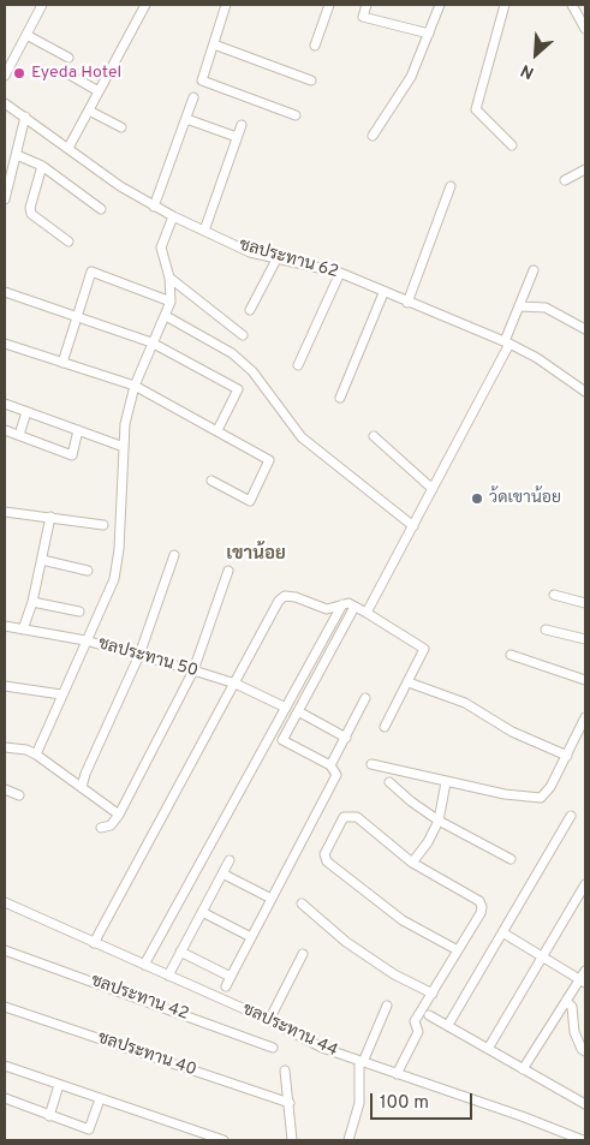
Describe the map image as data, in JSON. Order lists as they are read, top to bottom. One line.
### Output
{"streets":{"street":["ชลประทาน 62","ชลประทาน 50","ชลประทาน 42","ชลประทาน 44","ชลประทาน 40"]},"districts":["เขาน้อย"],"places":["Eyeda Hotel","ว้ดเขาน้อย"],"scale_bar":"100 m","north":"bottom left"}
